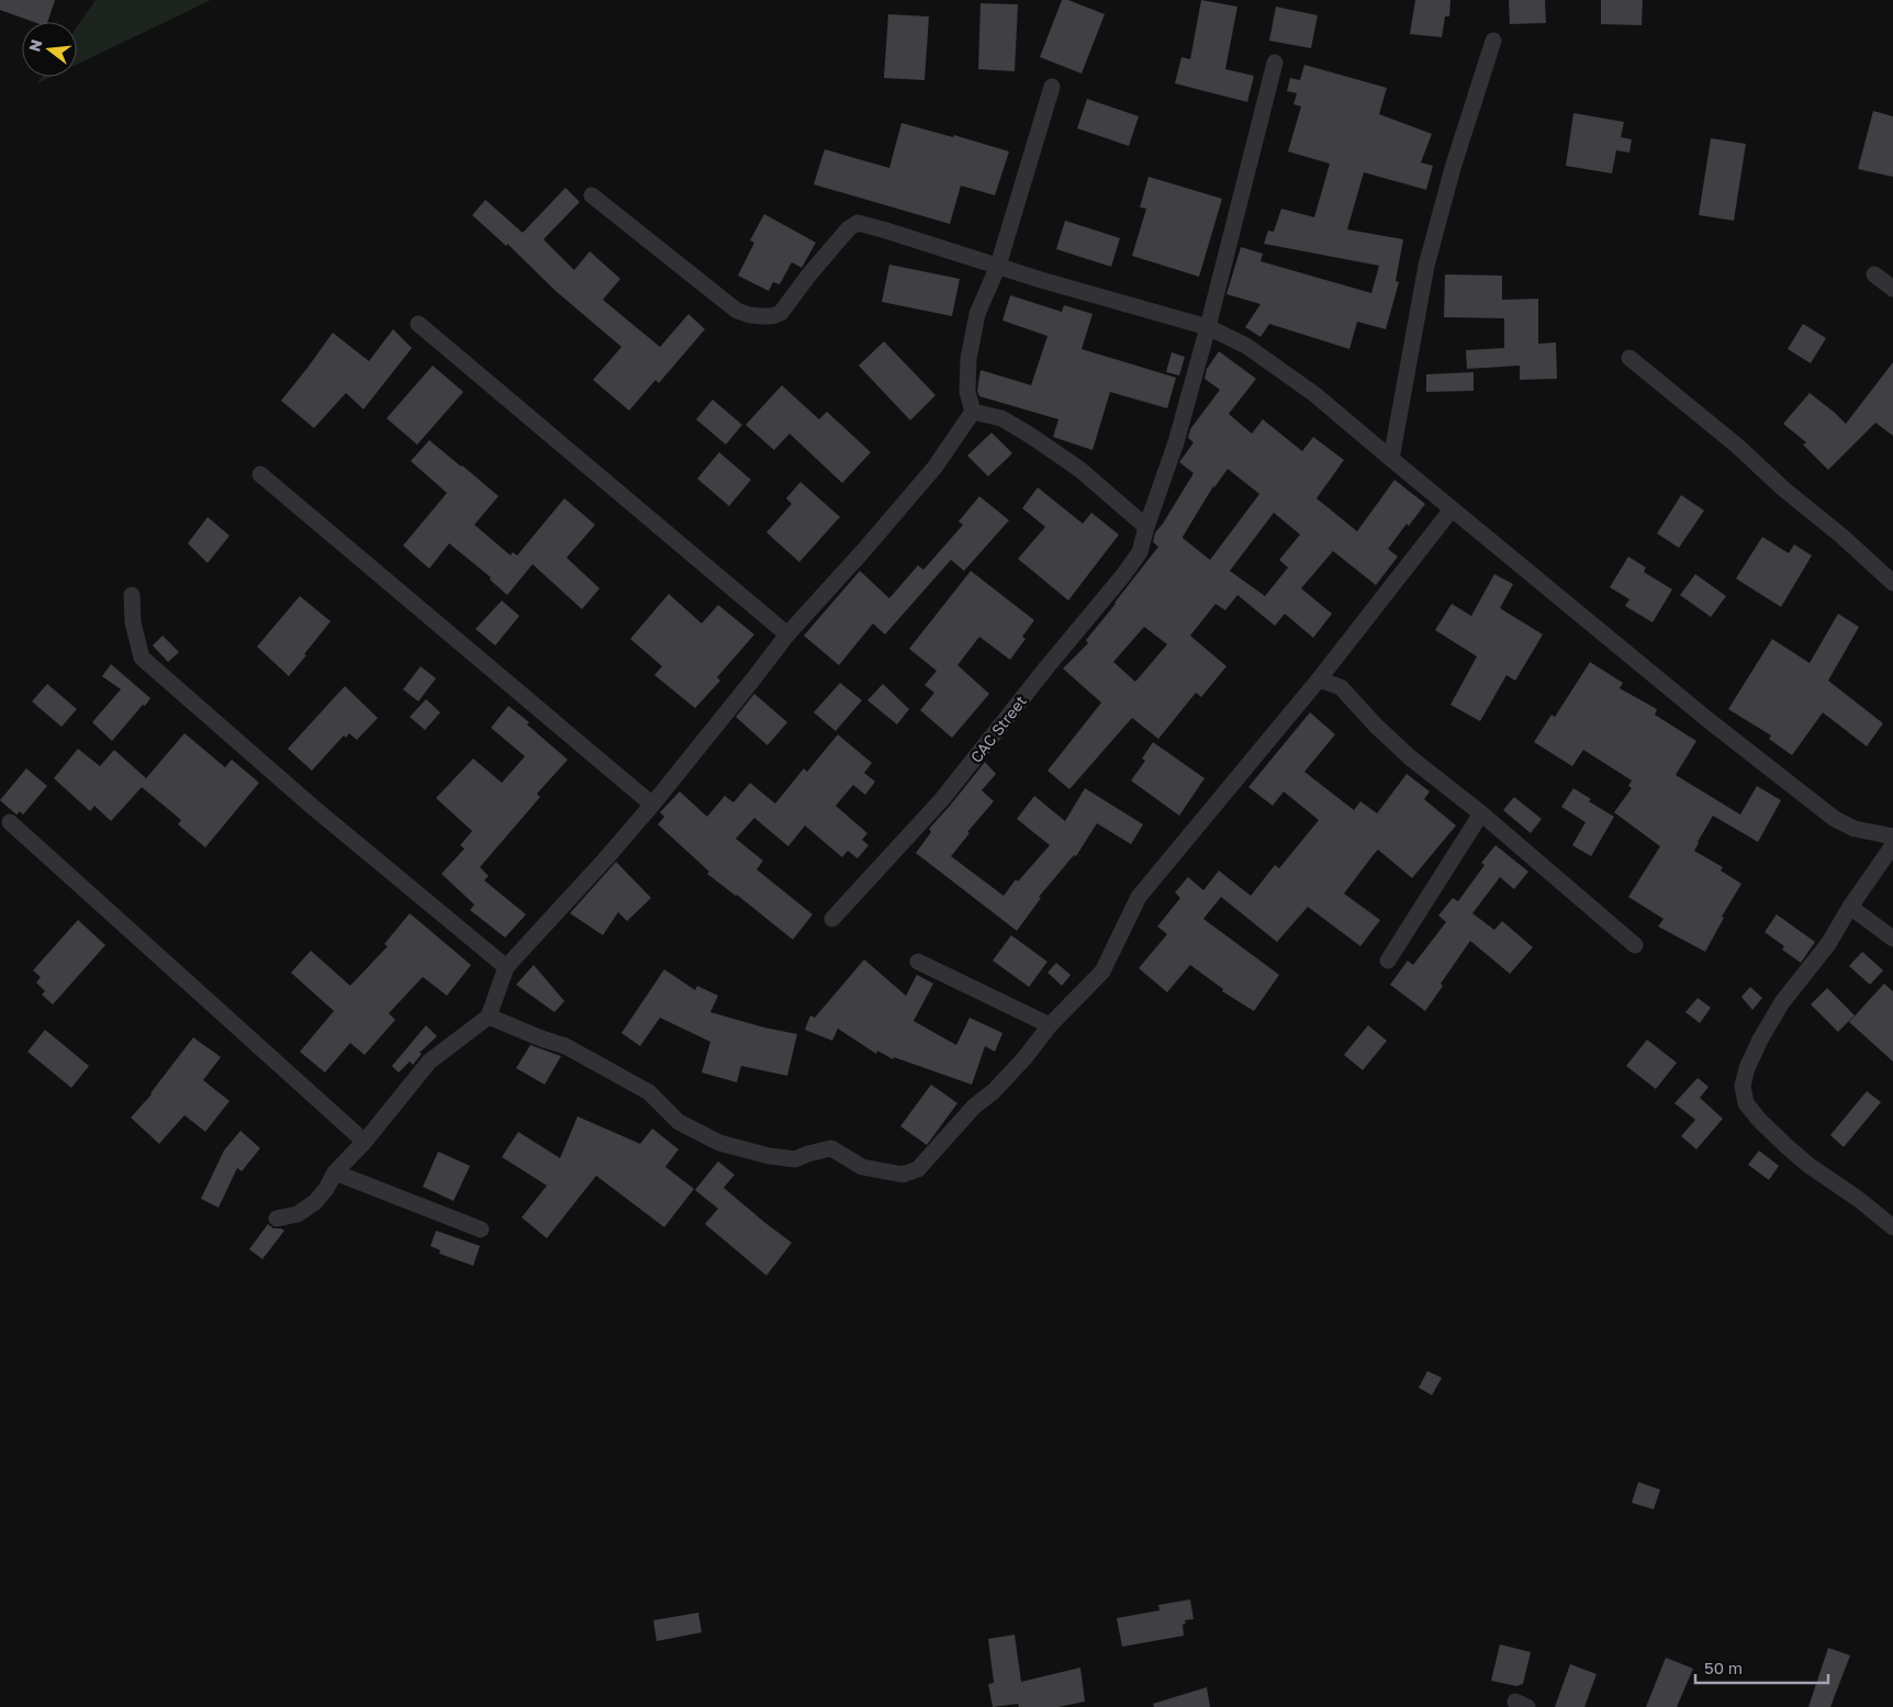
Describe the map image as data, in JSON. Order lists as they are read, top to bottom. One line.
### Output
{"streets":{"street":["CAC Street"]},"scale_bar":"50 m","north":"left"}
